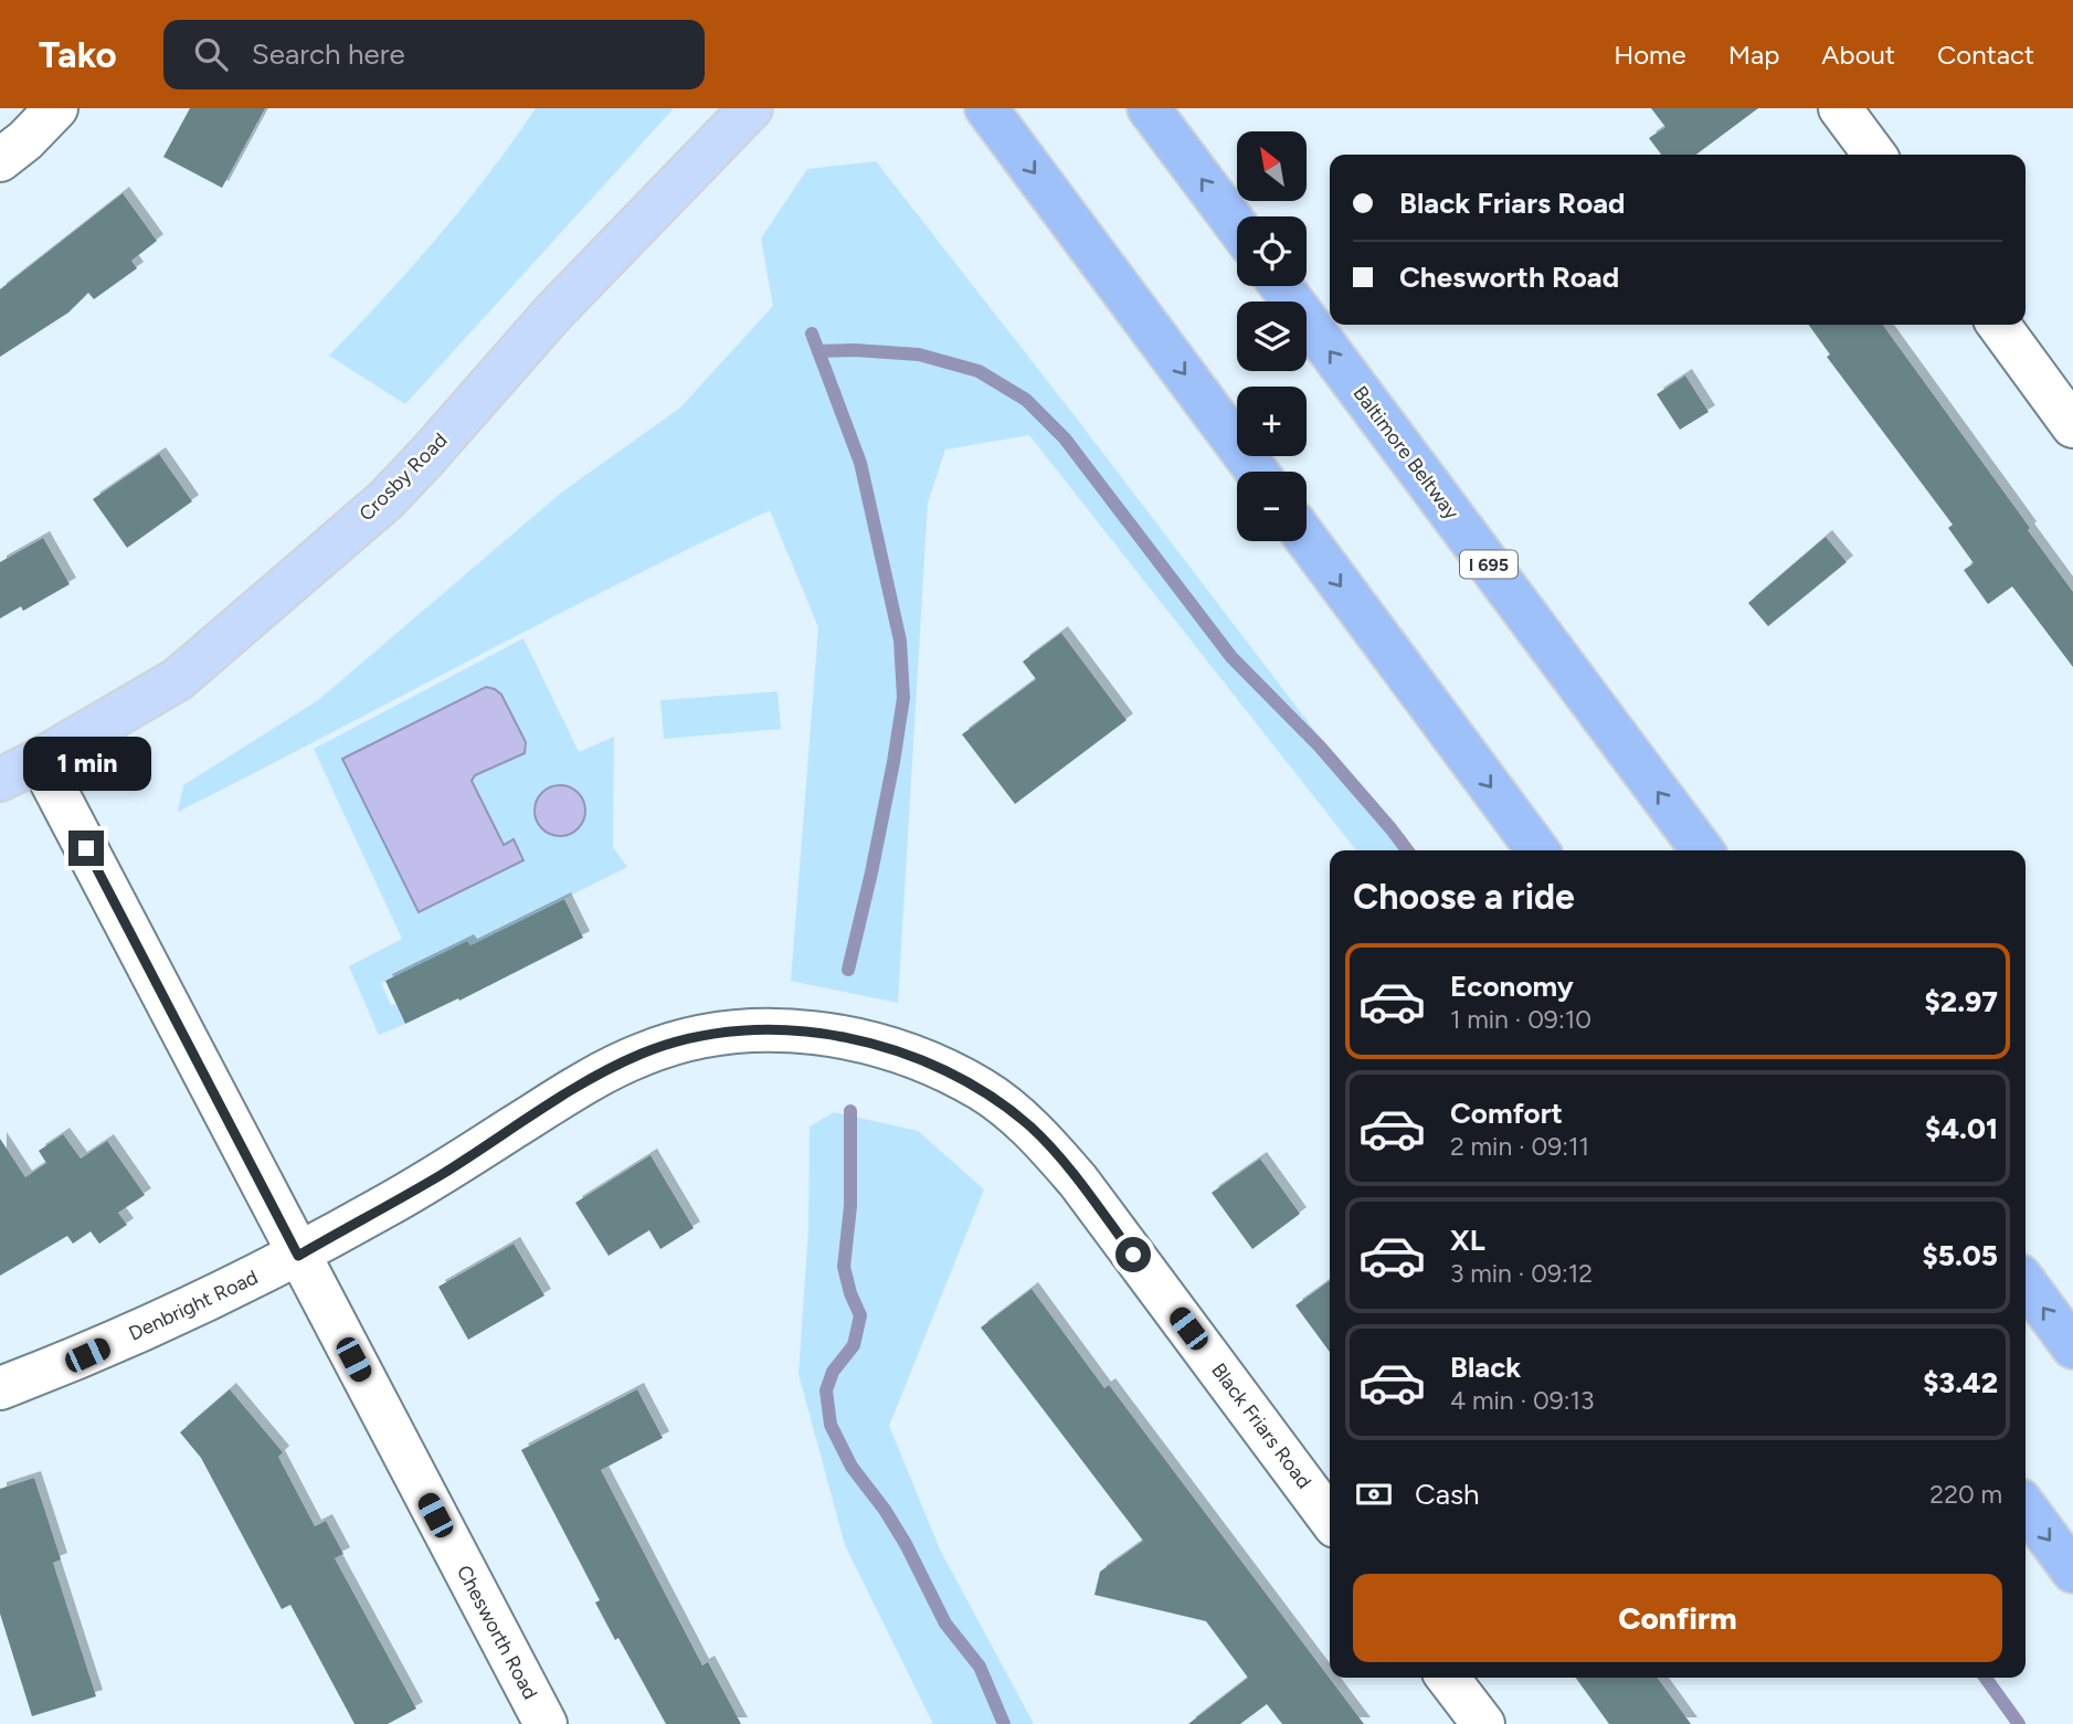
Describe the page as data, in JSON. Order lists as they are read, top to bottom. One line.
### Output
{"streets":{"highway":["Baltimore Beltway","I 695"],"main road":["Crosby Road"],"street":["Denbright Road","Black Friars Road","Chesworth Road"]},"crossings":[["Crosby Road","Chesworth Road"],["Denbright Road","Black Friars Road"],["Denbright Road","Chesworth Road"],["Black Friars Road","Chesworth Road"]],"north":"top left","page":{"header":"Tako","search":"Search here","nav":["Home","Map","About","Contact"],"map_buttons":["+","−"],"banner":["Black Friars Road","Chesworth Road"],"bubble":"1 min","heading":"Choose a ride","list":[{"name":"Economy","note":"1 min · 09:10","value":"$2.97"},{"name":"Comfort","note":"2 min · 09:11","value":"$4.01"},{"name":"XL","note":"3 min · 09:12","value":"$5.05"},{"name":"Black","note":"4 min · 09:13","value":"$3.42"}],"pay":["Cash","220 m"],"buttons":"Confirm"}}
